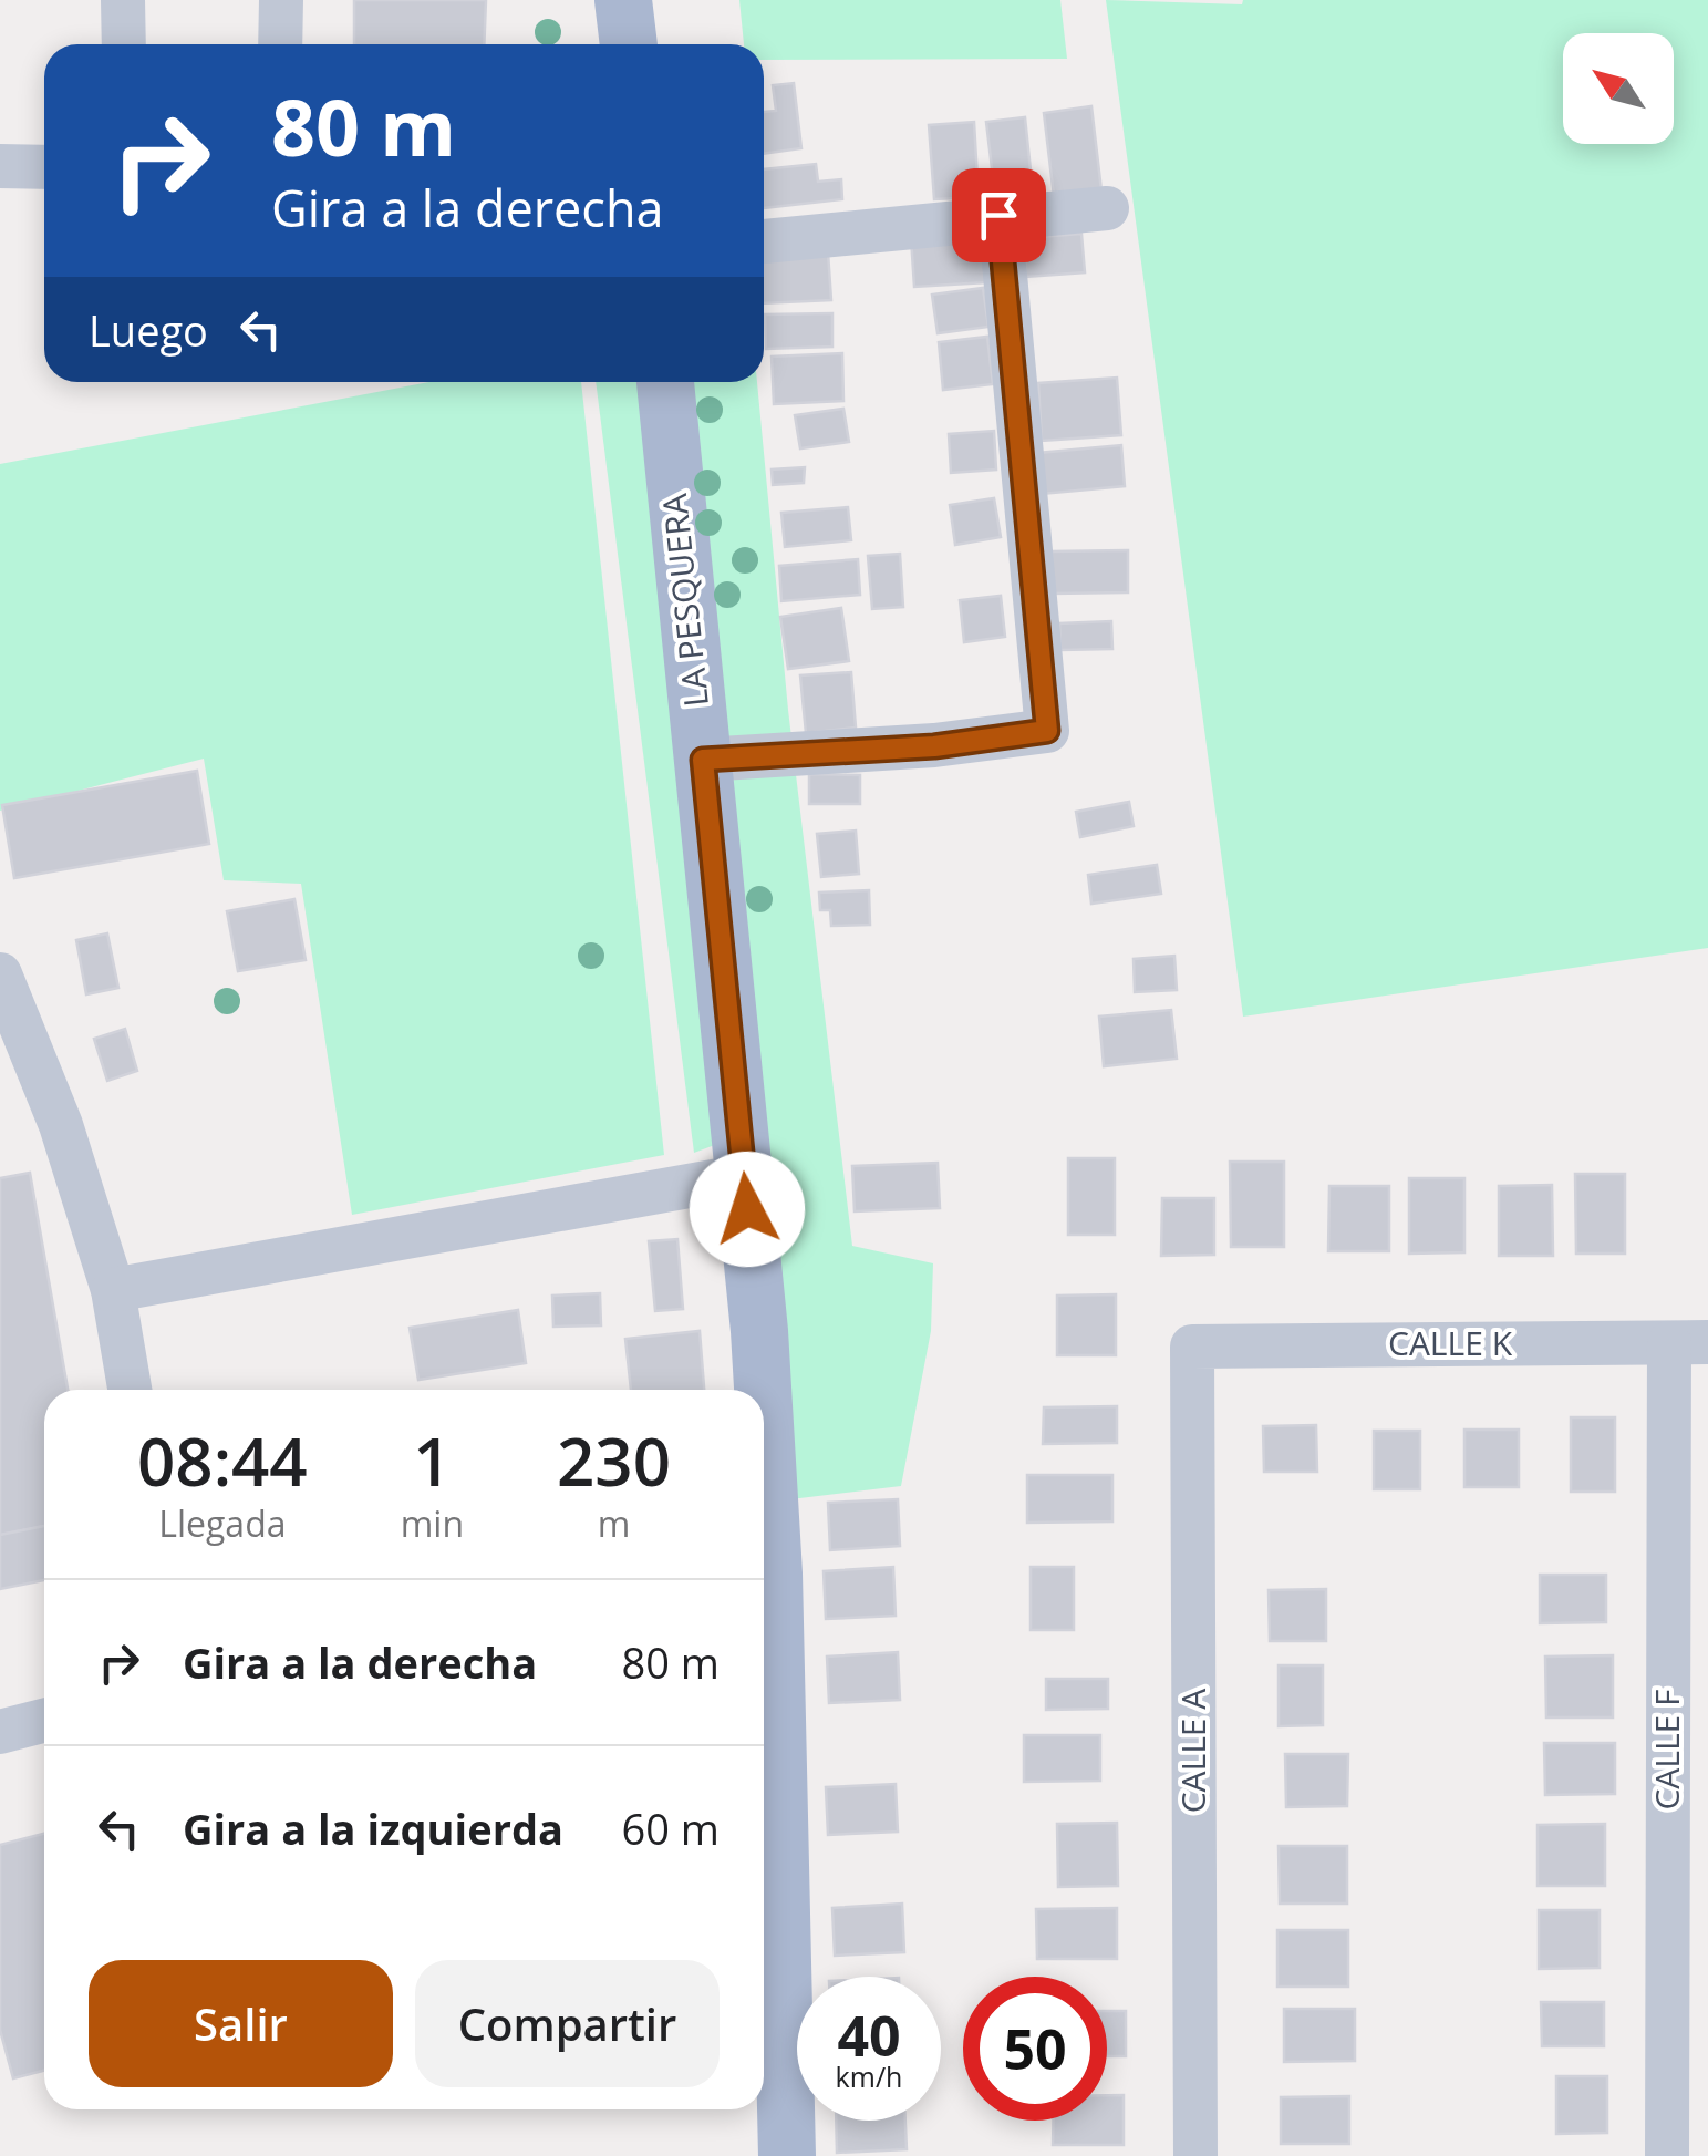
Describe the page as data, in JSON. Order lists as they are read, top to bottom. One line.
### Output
{"streets":{"main road":["LA PESQUERA"],"street":["CALLE K","CALLE F","CALLE A"]},"crossings":[["CALLE K","CALLE F"],["CALLE K","CALLE A"]],"north":"top left","page":{"turn":["80 m","Gira a la derecha"],"then":"Luego","eta":["08:44","Llegada","1","min","230","m"],"list":[{"name":"Gira a la derecha","value":"80 m"},{"name":"Gira a la izquierda","value":"60 m"}],"buttons":["Salir","Compartir"],"speed":"40 km/h","limit":"50"}}
